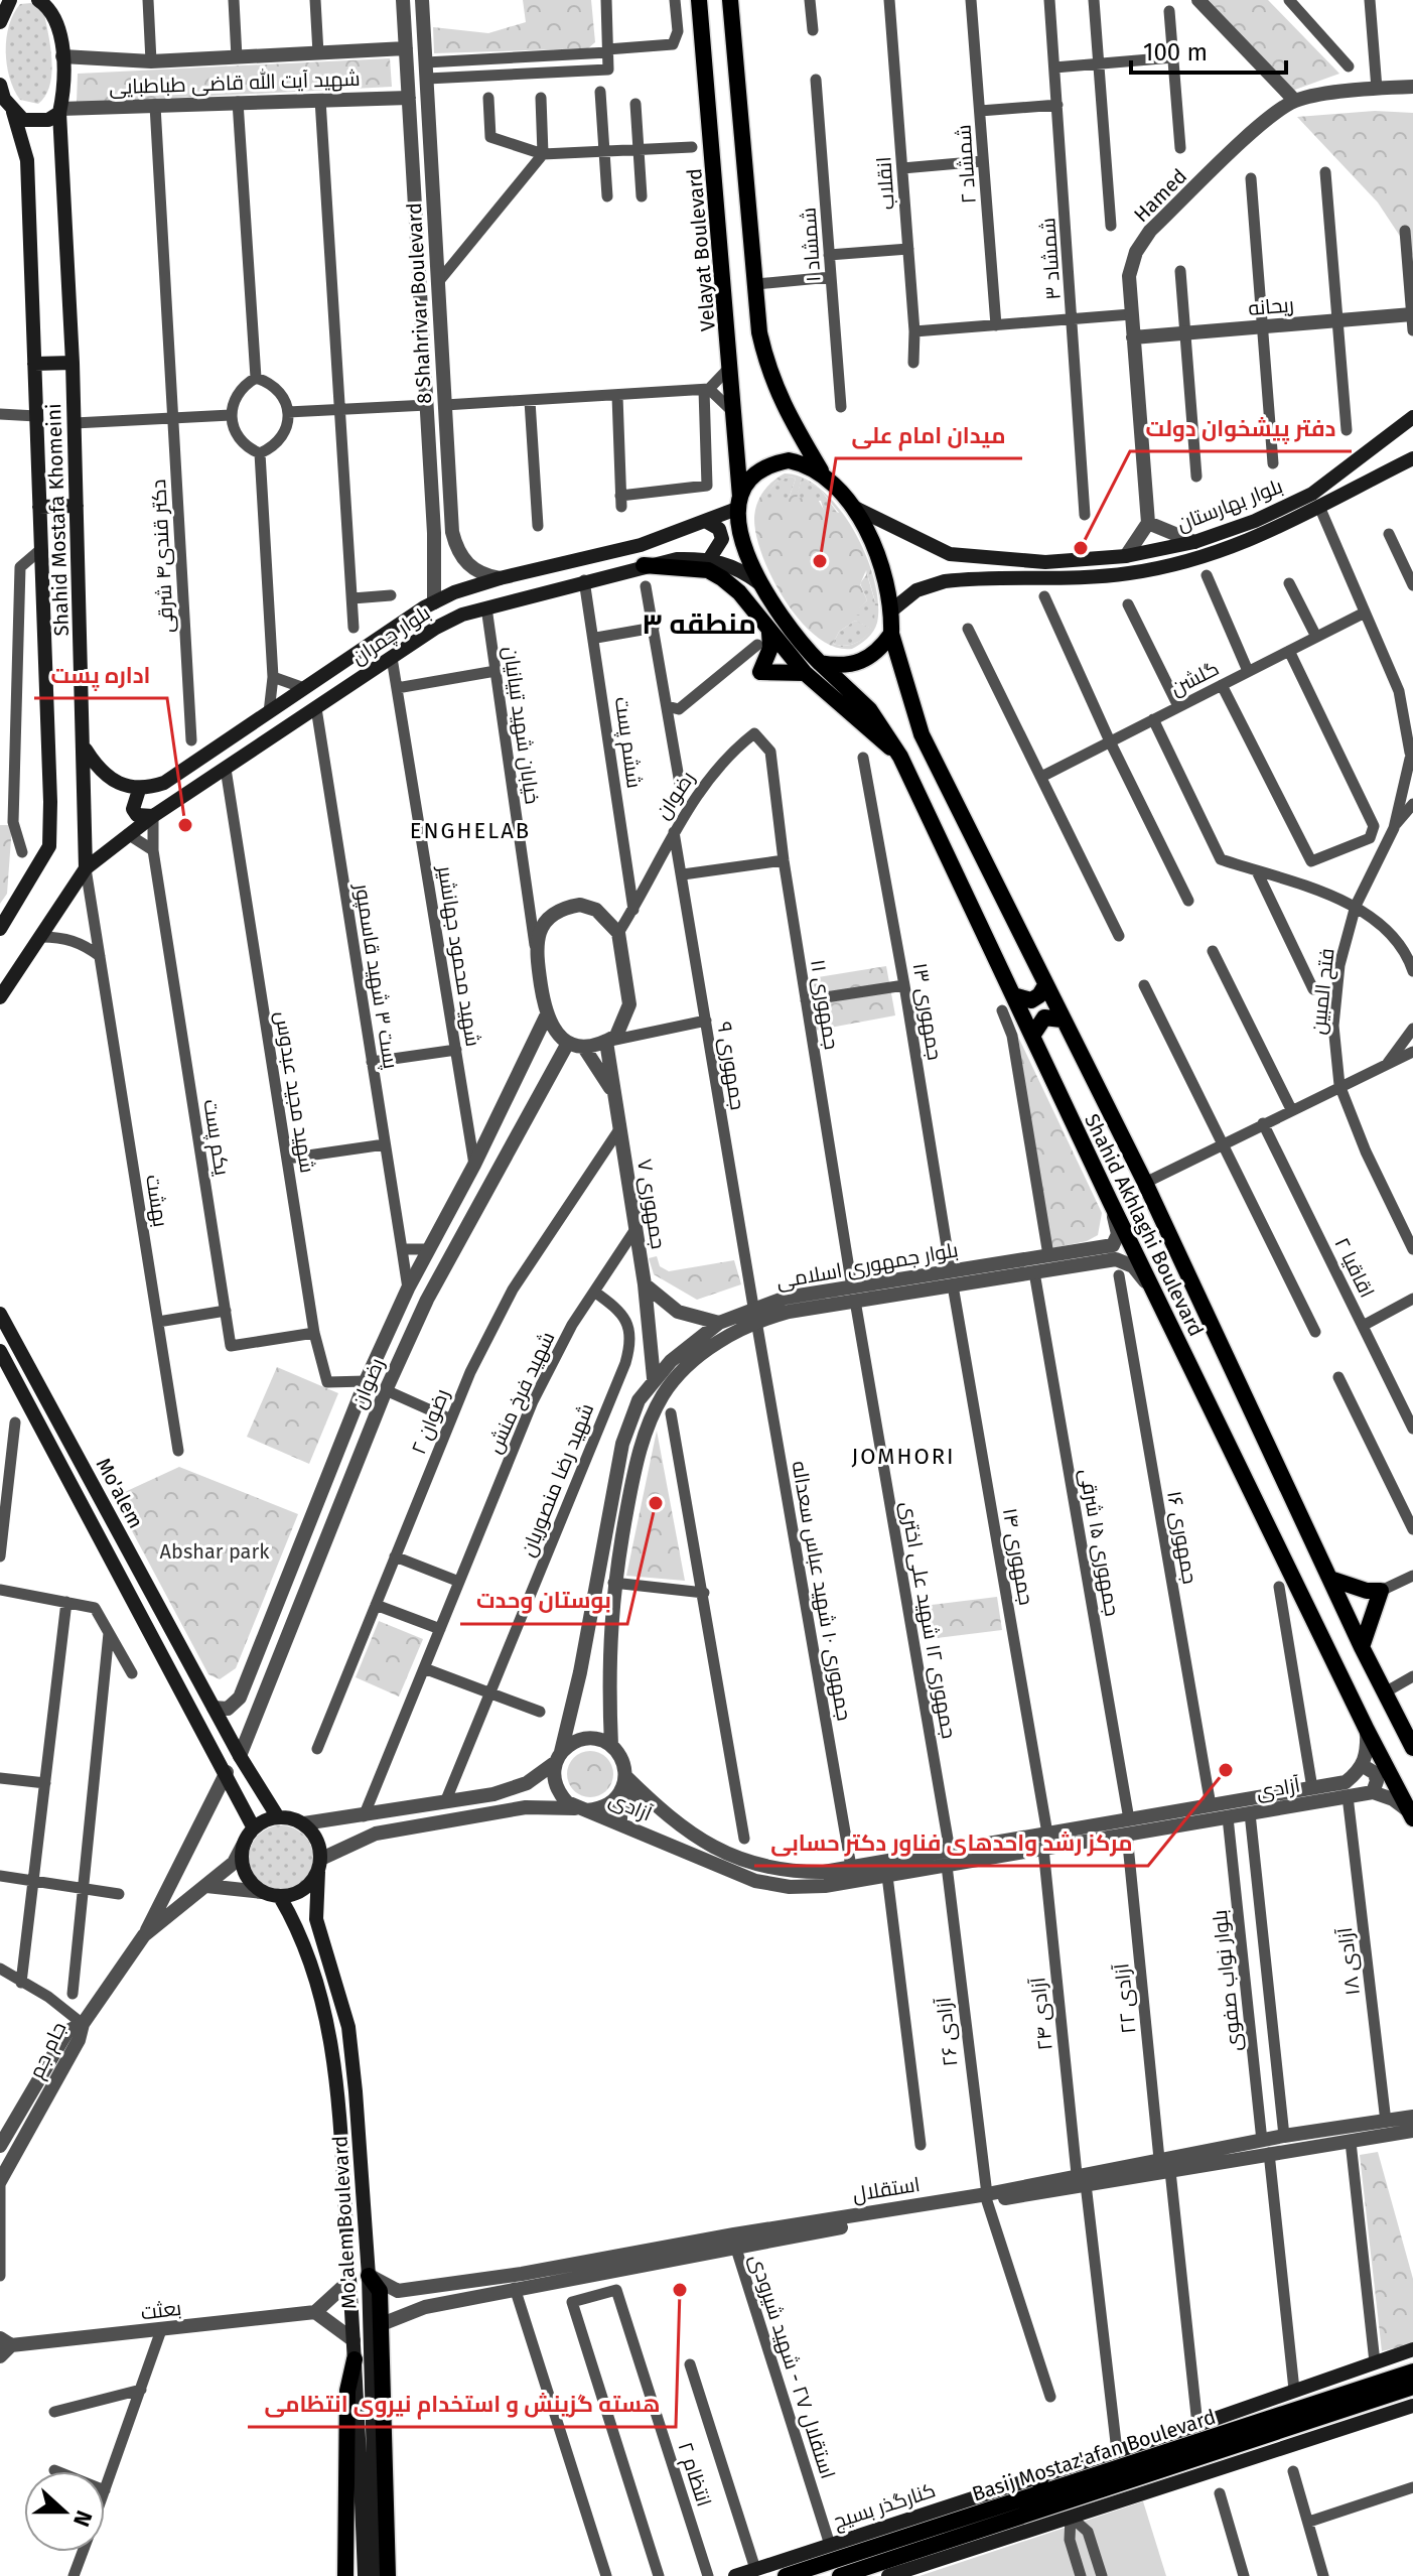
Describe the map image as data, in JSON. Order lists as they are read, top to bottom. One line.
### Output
{"streets":{"main road":["Velayat Boulevard","بلوار بهارستان","Shahid Mostafa Khomeini","بلوار چمران","Shahid Akhlaghi Boulevard","Mo'alem","Mo'alem Boulevard","Basij Mostaz'afan Boulevard","کنارگذر بسیج"],"street":["شهید آیت الله قاضی طباطبایی","شمشاد ۲","انقلاب","Hamed","شمشاد ۱","شمشاد ۳","8 Shahrivar Boulevard","ریحانه","دکتر قندی۴ شرقی","گلشن","خیابان شهید تبیانیان","ششم پست","رضوان","شهید محمود جهانشیر","پست ۳ شهید قاسمپور","فتح المبین","جمهوری ۱۱","جمهوری ۱۳","جمهوری ۹","شهید مجید عبدوس","یکم پست","بهشت","جمهوری ۷","بلوار جمهوری اسلامی","اقاقیا ۲","شهید فرخ منش","رضوان ۲","شهید رضا منصوریان","جمهوری ۱۶","جمهوری ۱۵ شرقی","جمهوری ۱۴","جمهوری ۱۰ شهید عباس سعداله","جمهوری ۱۲ شهید علی اختری","آزادی","آزادی ۱۸","بلوار نواب صفوی","آزادی ۲۲","آزادی ۲۴","آزادی ۲۶","جام جم","استقلال","بعثت","استقلال ۲۷ - شهید شیرودی","انتظام ۲"]},"crossings":[["شهید آیت الله قاضی طباطبایی","8 Shahrivar Boulevard"],["شهید آیت الله قاضی طباطبایی","Shahid Mostafa Khomeini"],["شهید آیت الله قاضی طباطبایی","دکتر قندی۴ شرقی"],["Hamed","ریحانه"],["Velayat Boulevard","بلوار چمران"],["Velayat Boulevard","Shahid Akhlaghi Boulevard"],["8 Shahrivar Boulevard","بلوار چمران"],["بلوار بهارستان","Shahid Akhlaghi Boulevard"],["Shahid Mostafa Khomeini","بلوار چمران"],["Shahid Mostafa Khomeini","بهشت"],["بلوار چمران","خیابان شهید تبیانیان"],["بلوار چمران","ششم پست"],["بلوار چمران","شهید محمود جهانشیر"],["بلوار چمران","پست ۳ شهید قاسمپور"],["بلوار چمران","شهید مجید عبدوس"],["بلوار چمران","یکم پست"],["بلوار چمران","بهشت"],["بلوار چمران","Shahid Akhlaghi Boulevard"],["خیابان شهید تبیانیان","رضوان"],["خیابان شهید تبیانیان","جمهوری ۷"],["ششم پست","رضوان"],["رضوان","شهید محمود جهانشیر"],["رضوان","پست ۳ شهید قاسمپور"],["رضوان","جمهوری ۱۱"],["رضوان","جمهوری ۹"],["رضوان","شهید مجید عبدوس"],["رضوان","جمهوری ۷"],["رضوان","Mo'alem"],["جمهوری ۱۱","بلوار جمهوری اسلامی"],["جمهوری ۱۱","جمهوری ۱۲ شهید علی اختری"],["جمهوری ۱۳","بلوار جمهوری اسلامی"],["جمهوری ۱۳","جمهوری ۱۴"],["جمهوری ۹","بلوار جمهوری اسلامی"],["جمهوری ۹","جمهوری ۱۰ شهید عباس سعداله"],["شهید مجید عبدوس","یکم پست"],["جمهوری ۷","بلوار جمهوری اسلامی"],["جمهوری ۷","شهید فرخ منش"],["جمهوری ۷","رضوان ۲"],["بلوار جمهوری اسلامی","جمهوری ۱۵ شرقی"],["بلوار جمهوری اسلامی","جمهوری ۱۴"],["بلوار جمهوری اسلامی","جمهوری ۱۰ شهید عباس سعداله"],["بلوار جمهوری اسلامی","جمهوری ۱۲ شهید علی اختری"],["بلوار جمهوری اسلامی","آزادی"],["شهید فرخ منش","شهید رضا منصوریان"],["Mo'alem","Mo'alem Boulevard"],["جمهوری ۱۶","آزادی"],["جمهوری ۱۵ شرقی","آزادی"],["جمهوری ۱۵ شرقی","آزادی ۲۲"],["جمهوری ۱۴","آزادی"],["جمهوری ۱۰ شهید عباس سعداله","آزادی"],["جمهوری ۱۲ شهید علی اختری","آزادی"],["جمهوری ۱۲ شهید علی اختری","آزادی ۲۶"],["آزادی","آزادی ۱۸"],["آزادی","بلوار نواب صفوی"],["آزادی","آزادی ۲۲"],["آزادی","آزادی ۲۴"],["آزادی","آزادی ۲۶"],["آزادی ۱۸","استقلال"],["بلوار نواب صفوی","استقلال"],["بلوار نواب صفوی","کنارگذر بسیج"],["آزادی ۲۲","استقلال"],["آزادی ۲۴","استقلال"],["آزادی ۲۴","کنارگذر بسیج"],["آزادی ۲۶","استقلال"],["استقلال","استقلال ۲۷ - شهید شیرودی"],["استقلال ۲۷ - شهید شیرودی","کنارگذر بسیج"],["Basij Mostaz'afan Boulevard","کنارگذر بسیج"]],"districts":["منطقه ۳","ENGHELAB","JOMHORI"],"parks":["Abshar park"],"places":["دفتر پیشخوان دولت","میدان امام علی","اداره پست","بوستان وحدت","مرکز رشد واحدهای فناور دکتر حسابی","هسته گزینش و استخدام نیروی انتظامی"],"scale_bar":"100 m","north":"right"}
